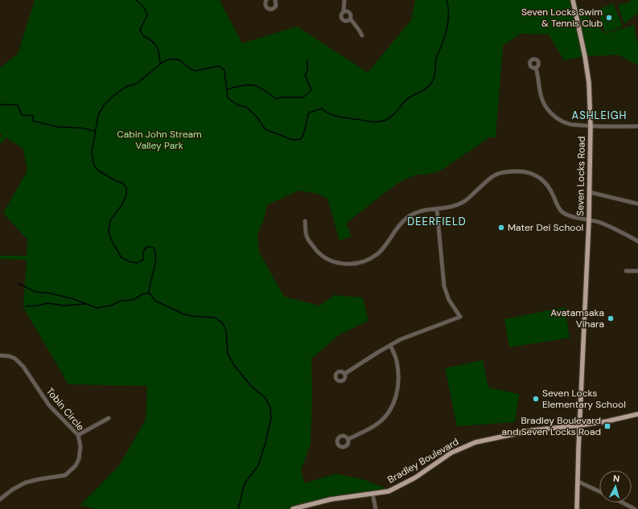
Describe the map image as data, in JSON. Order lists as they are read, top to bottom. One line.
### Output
{"streets":{"main road":["Seven Locks Road","Bradley Boulevard"],"street":["Tobin Circle"]},"crossings":[["Seven Locks Road","Bradley Boulevard"]],"districts":["ASHLEIGH","DEERFIELD"],"parks":["Cabin John Stream Valley Park"],"places":{"other":["Seven Locks Swim & Tennis Club","Mater Dei School","Avatamsaka Vihara","Seven Locks Elementary School"],"transit":["Bradley Boulevard and Seven Locks Road"]},"north":"top"}
